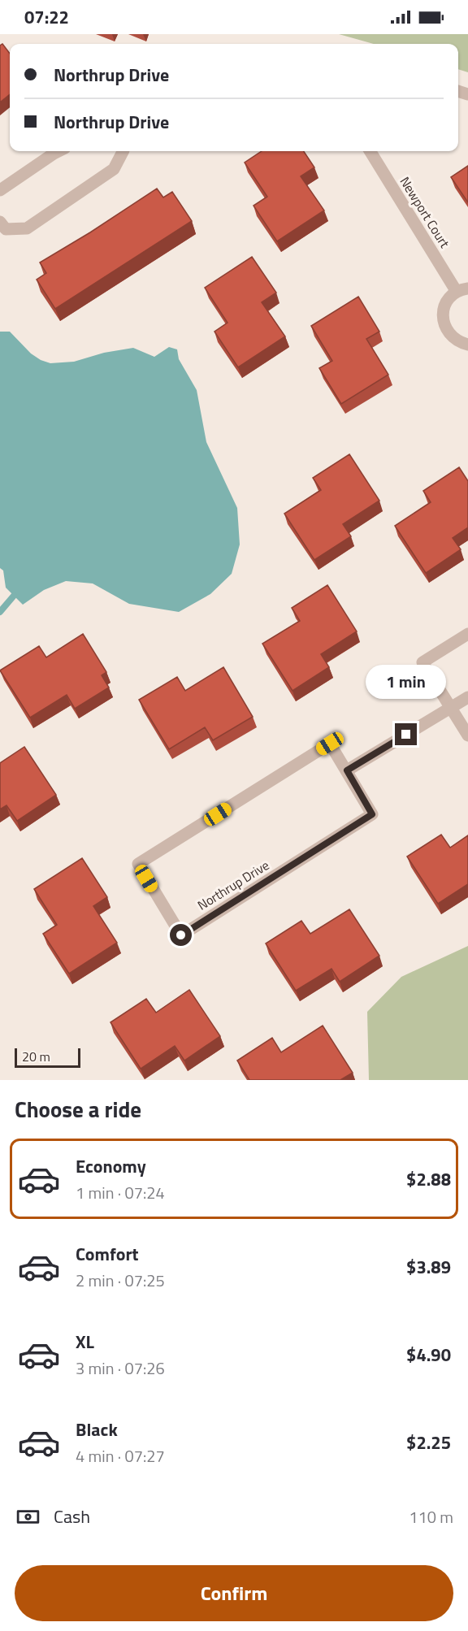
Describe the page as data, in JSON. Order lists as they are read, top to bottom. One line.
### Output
{"streets":{"street":["Newport Court","Northrup Drive"]},"scale_bar":"20 m","page":{"status":"07:22","banner":["Northrup Drive","Northrup Drive"],"bubble":"1 min","scale":"20 m","heading":"Choose a ride","list":[{"name":"Economy","note":"1 min · 07:24","value":"$2.88"},{"name":"Comfort","note":"2 min · 07:25","value":"$3.89"},{"name":"XL","note":"3 min · 07:26","value":"$4.90"},{"name":"Black","note":"4 min · 07:27","value":"$2.25"}],"pay":["Cash","110 m"],"buttons":"Confirm"}}
